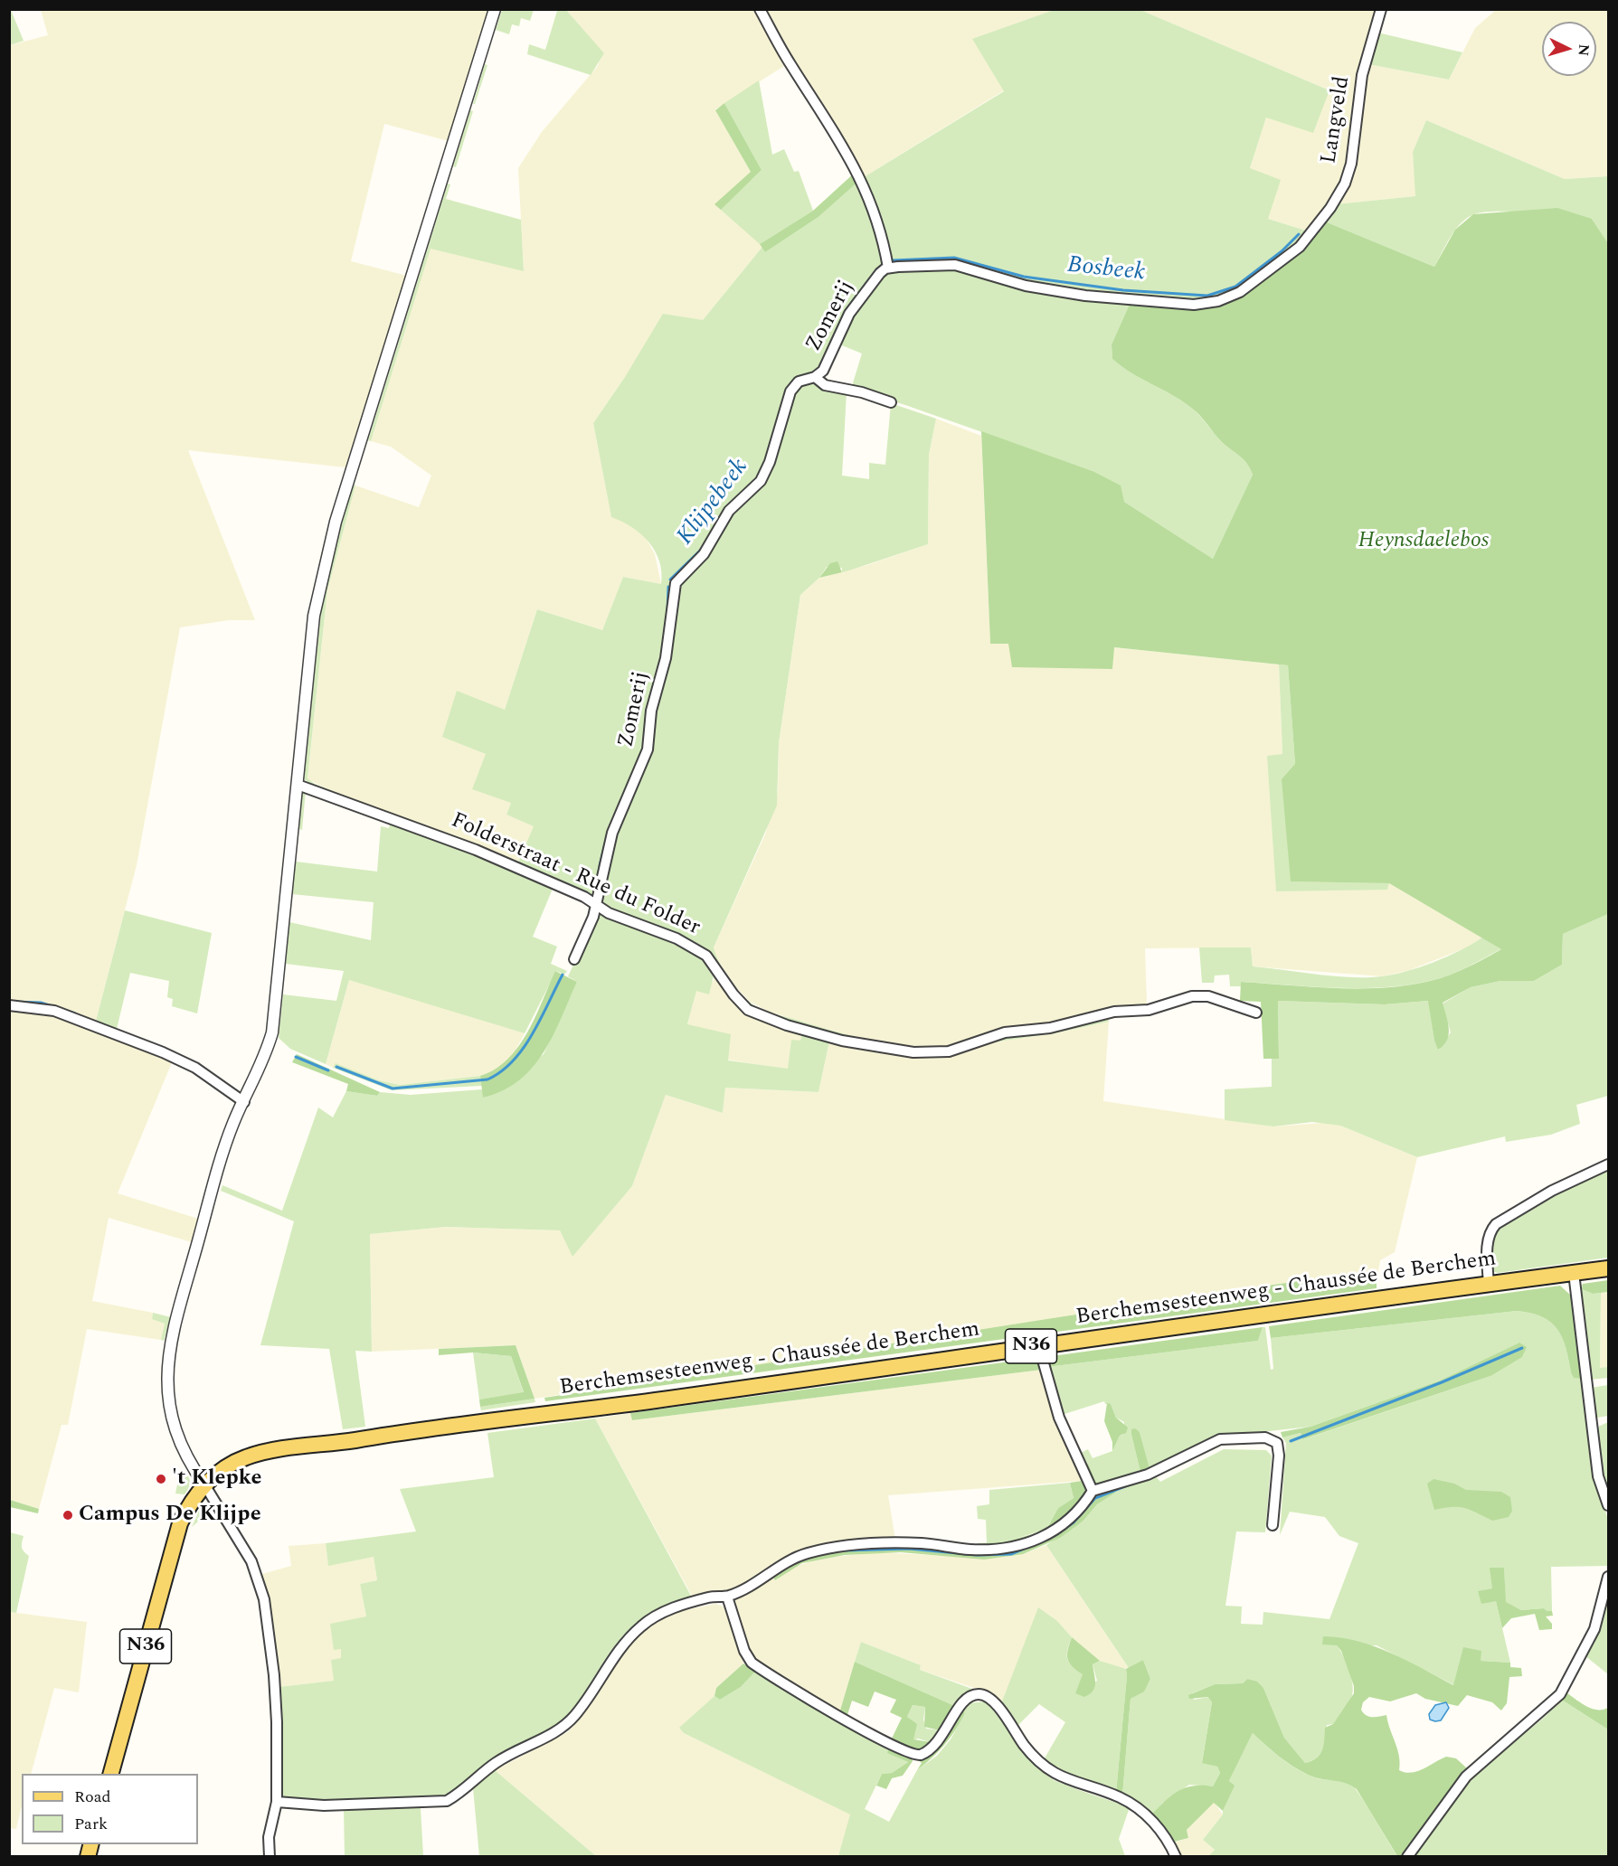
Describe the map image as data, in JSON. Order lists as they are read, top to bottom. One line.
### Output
{"streets":{"main road":["Berchemsesteenweg - Chaussée de Berchem","N36"],"street":["Langveld","Zomerij","Folderstraat - Rue du Folder"]},"crossings":[["Langveld","Zomerij"],["Zomerij","Folderstraat - Rue du Folder"],["Berchemsesteenweg - Chaussée de Berchem","N36"]],"water":["Bosbeek","Klijpebeek"],"parks":["Heynsdaelebos"],"places":["'t Klepke","Campus De Klijpe"],"legend":["Road","Park"],"north":"right"}
